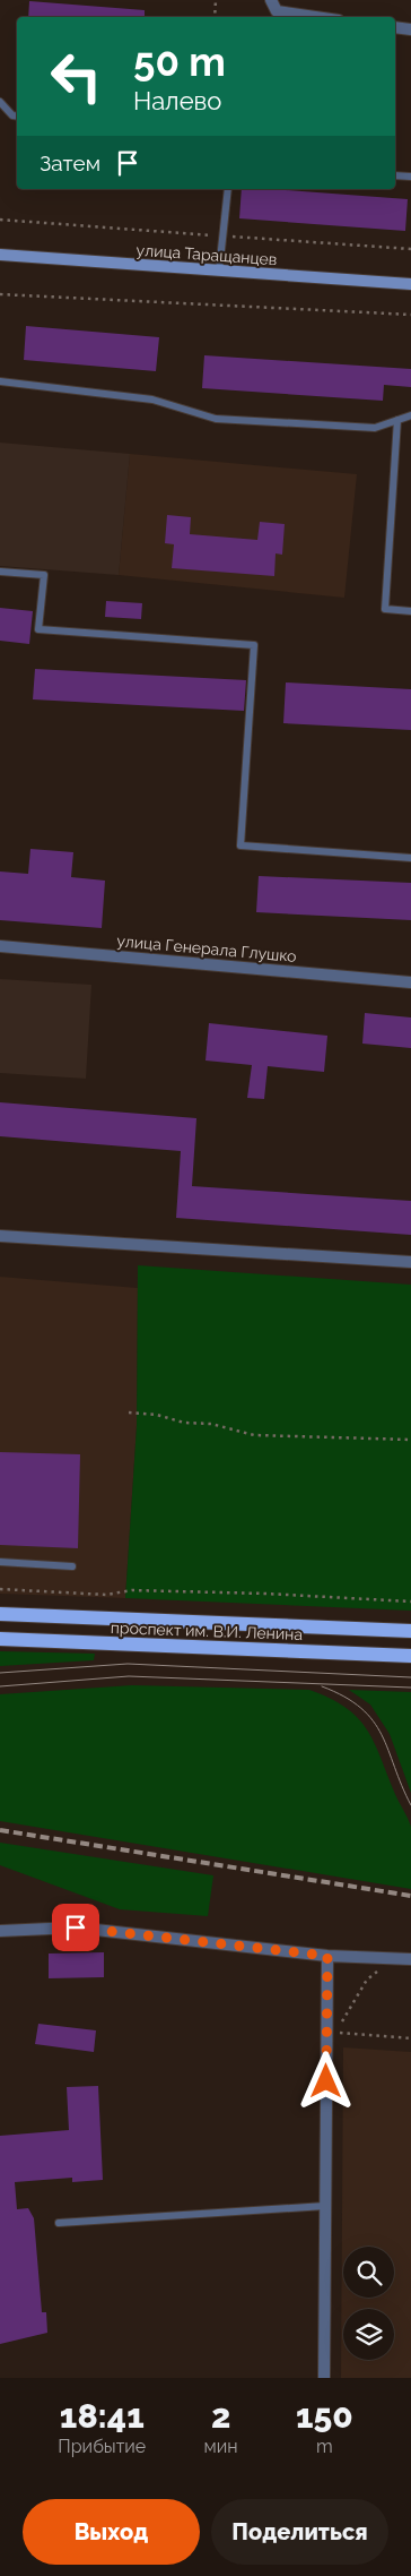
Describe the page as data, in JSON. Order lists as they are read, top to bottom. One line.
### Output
{"streets":{"main road":["проспект им. В.И. Ленина"],"street":["улица Таращанцев","улица Генерала Глушко"]},"page":{"turn":["50 m","Налево"],"then":"Затем","eta":["18:41","Прибытие","2","мин","150","m"],"buttons":["Выход","Поделиться"]}}
